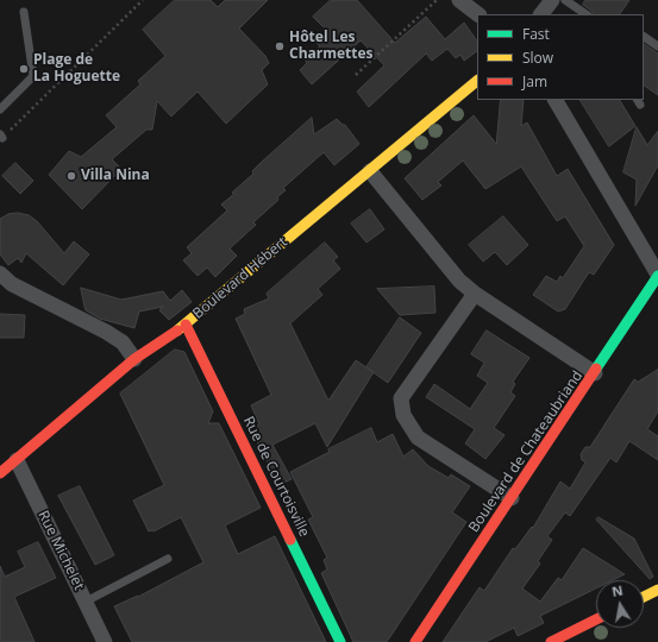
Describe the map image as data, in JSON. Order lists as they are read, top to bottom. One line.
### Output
{"streets":{"street":["Boulevard Hébert","Boulevard de Chateaubriand","Rue de Courtoisville","Rue Michelet"]},"crossings":[["Boulevard Hébert","Rue de Courtoisville"],["Boulevard Hébert","Rue Michelet"]],"places":["Hôtel Les Charmettes","Plage de La Hoguette","Villa Nina"],"legend":["Fast","Slow","Jam"],"north":"top"}
